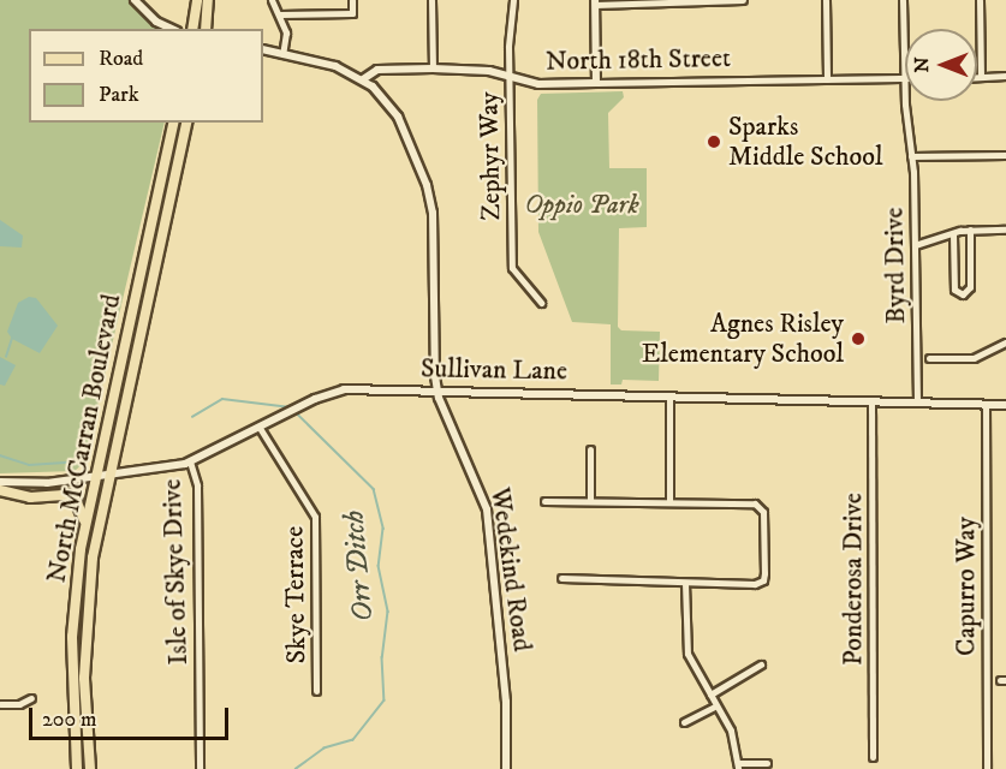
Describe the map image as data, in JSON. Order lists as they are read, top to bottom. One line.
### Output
{"streets":{"main road":["North McCarran Boulevard"],"street":["North 18th Street","Zephyr Way","Byrd Drive","Sullivan Lane","Wedekind Road","Isle of Skye Drive","Ponderosa Drive","Capurro Way","Skye Terrace"]},"crossings":[["North 18th Street","Zephyr Way"],["North 18th Street","Byrd Drive"],["North 18th Street","Wedekind Road"],["Byrd Drive","Sullivan Lane"],["Sullivan Lane","North McCarran Boulevard"],["Sullivan Lane","Wedekind Road"],["Sullivan Lane","Isle of Skye Drive"],["Sullivan Lane","Ponderosa Drive"],["Sullivan Lane","Capurro Way"],["Sullivan Lane","Skye Terrace"]],"water":["Orr Ditch"],"parks":["Oppio Park"],"places":["Sparks Middle School","Agnes Risley Elementary School"],"legend":["Road","Park"],"scale_bar":"200 m","north":"left"}
